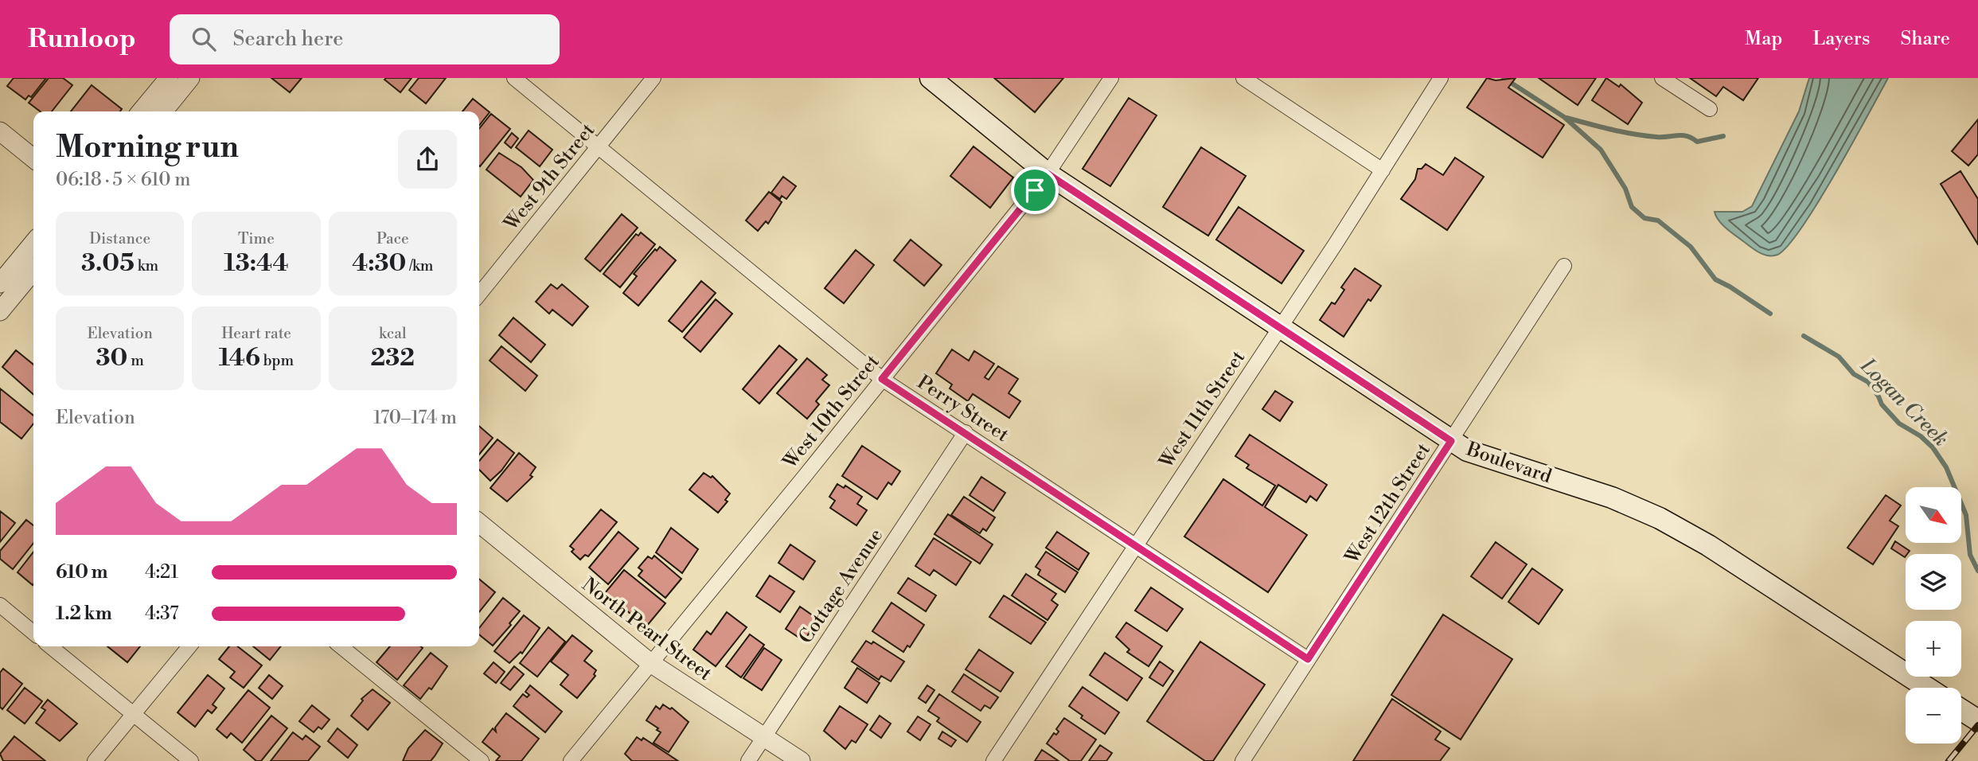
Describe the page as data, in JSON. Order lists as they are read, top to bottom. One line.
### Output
{"streets":{"main road":["Boulevard"],"street":["West 9th Street","Perry Street","West 11th Street","West 10th Street","West 12th Street","Cottage Avenue","North Pearl Street"]},"crossings":[["West 9th Street","Perry Street"],["Perry Street","West 11th Street"],["Perry Street","West 10th Street"],["Perry Street","West 12th Street"],["Perry Street","Cottage Avenue"],["West 11th Street","Boulevard"],["West 10th Street","Boulevard"],["West 10th Street","North Pearl Street"],["Boulevard","West 12th Street"],["Cottage Avenue","North Pearl Street"]],"water":["Logan Creek"],"north":"bottom right","page":{"header":"Runloop","search":"Search here","nav":["Map","Layers","Share"],"heading":["Morning run","06:18 · 5 × 610 m"],"stats":[["Distance","3.05 km"],["Time","13:44"],["Pace","4:30 /km"],["Elevation","30 m"],["Heart rate","146 bpm"],["kcal","232"]],"chart":["Elevation","170–174 m"],"map_buttons":["+","−"],"list":[{"name":"610 m","note":"4:21"},{"name":"1.2 km","note":"4:37"}]}}
